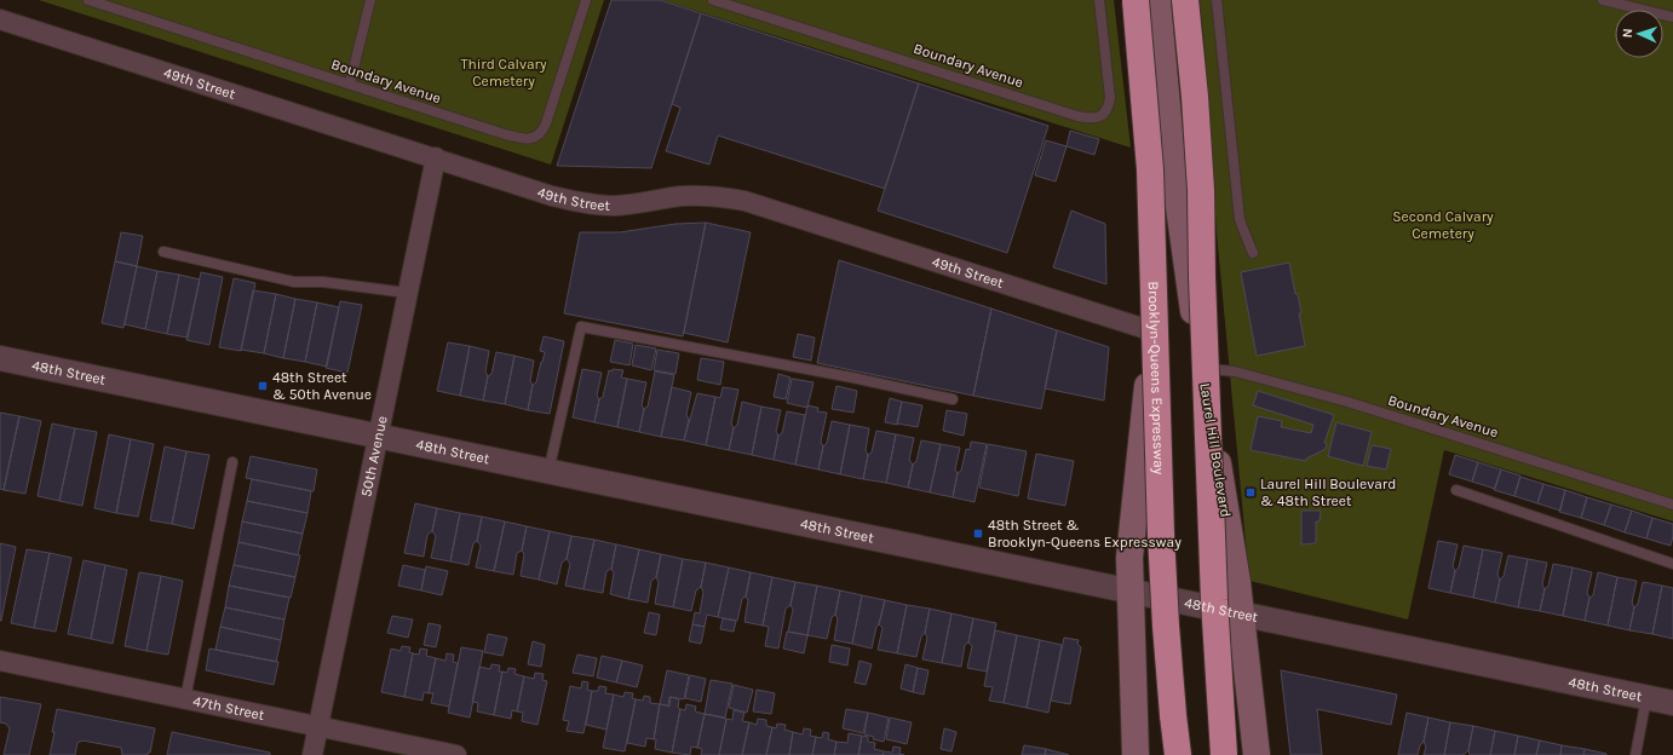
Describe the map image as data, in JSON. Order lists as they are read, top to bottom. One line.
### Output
{"streets":{"highway":["Brooklyn-Queens Expressway"],"main road":["Laurel Hill Boulevard"],"street":["49th Street","48th Street","50th Avenue","47th Street"],"lane":["Boundary Avenue"]},"crossings":[["Boundary Avenue","Laurel Hill Boulevard"],["49th Street","Laurel Hill Boulevard"],["49th Street","50th Avenue"],["48th Street","Laurel Hill Boulevard"],["48th Street","50th Avenue"],["50th Avenue","47th Street"]],"parks":["Third Calvary Cemetery","Second Calvary Cemetery"],"places":{"transit":["48th Street & 50th Avenue","Laurel Hill Boulevard & 48th Street","48th Street & Brooklyn-Queens Expressway"]},"north":"left"}
